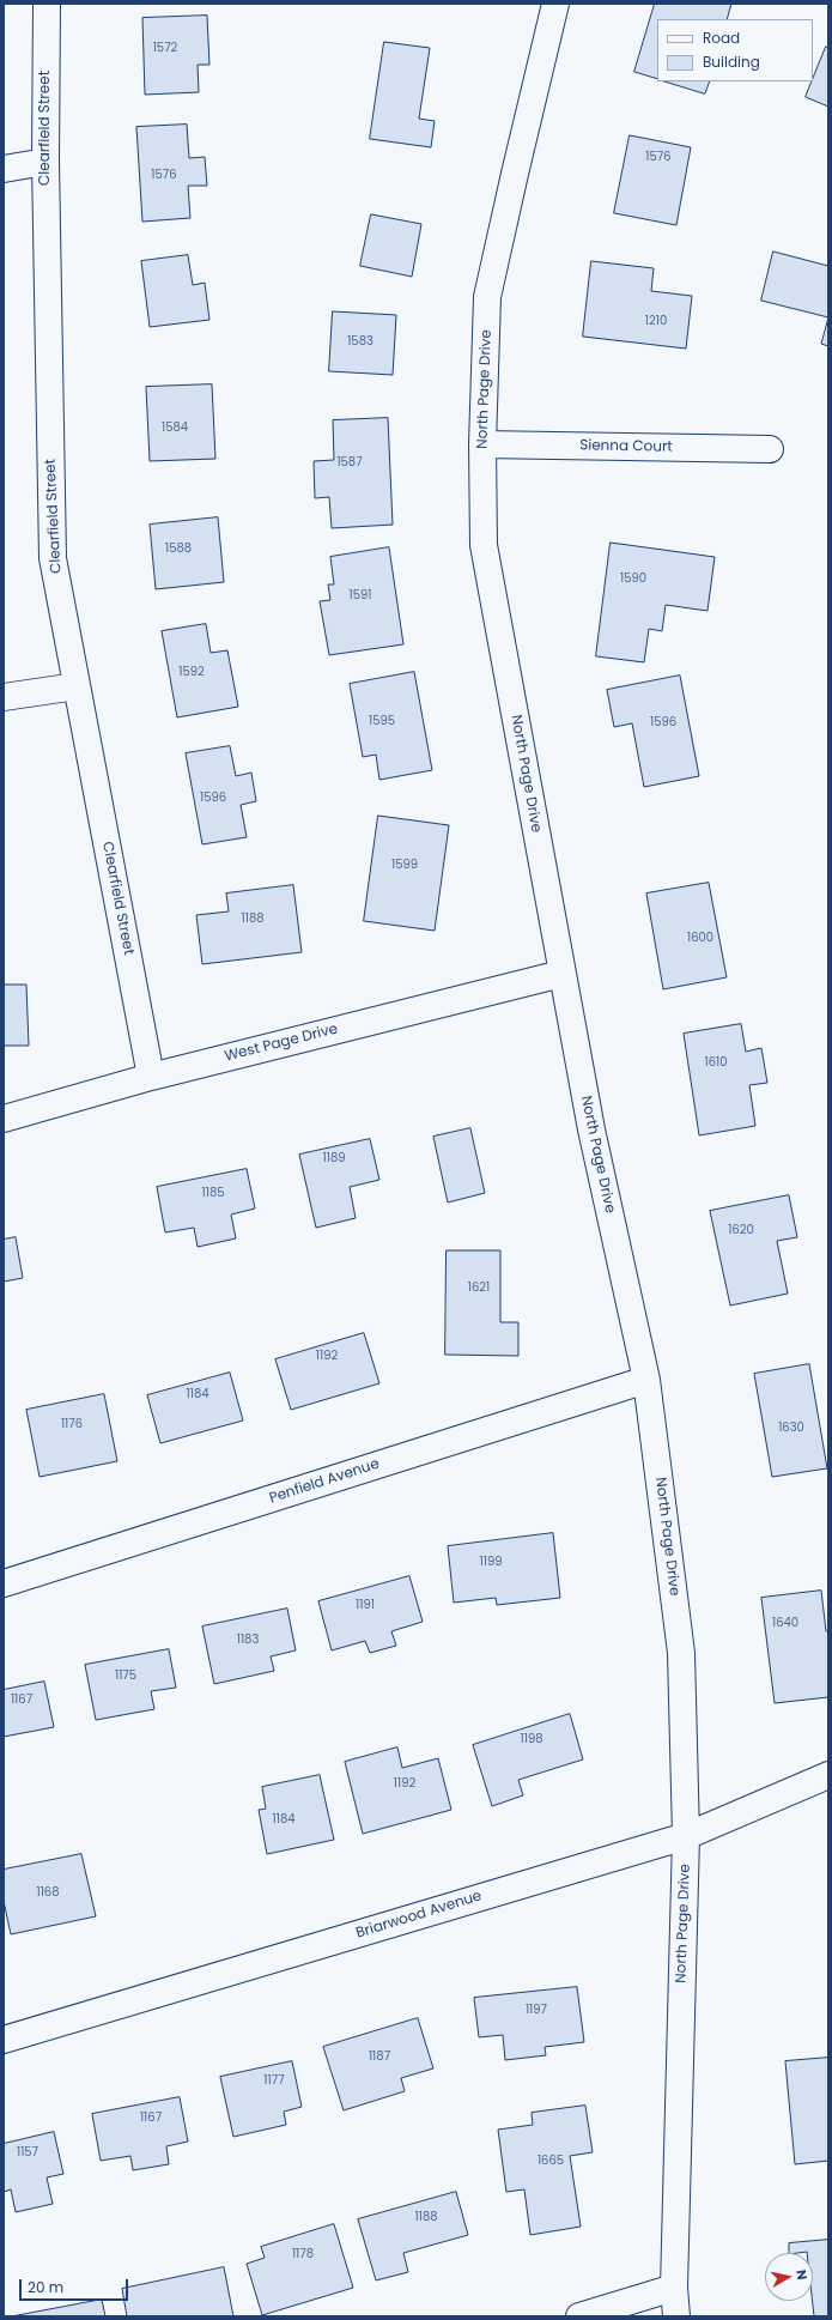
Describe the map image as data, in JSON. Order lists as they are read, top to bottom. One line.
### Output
{"streets":{"street":["Clearfield Street","North Page Drive","Sienna Court","West Page Drive","Penfield Avenue","Briarwood Avenue"]},"crossings":[["Clearfield Street","West Page Drive"],["North Page Drive","Sienna Court"],["North Page Drive","West Page Drive"],["North Page Drive","Penfield Avenue"],["North Page Drive","Briarwood Avenue"]],"house_numbers":["1572","1576","1576","1210","1583","1584","1587","1588","1590","1591","1592","1595","1596","1596","1599","1188","1600","1610","1189","1185","1620","1621","1192","1184","1176","1630","1199","1191","1640","1183","1175","1167","1198","1192","1184","1168","1197","1187","1177","1167","1157","1665","1188","1178"],"legend":["Road","Building"],"scale_bar":"20 m","north":"right"}
